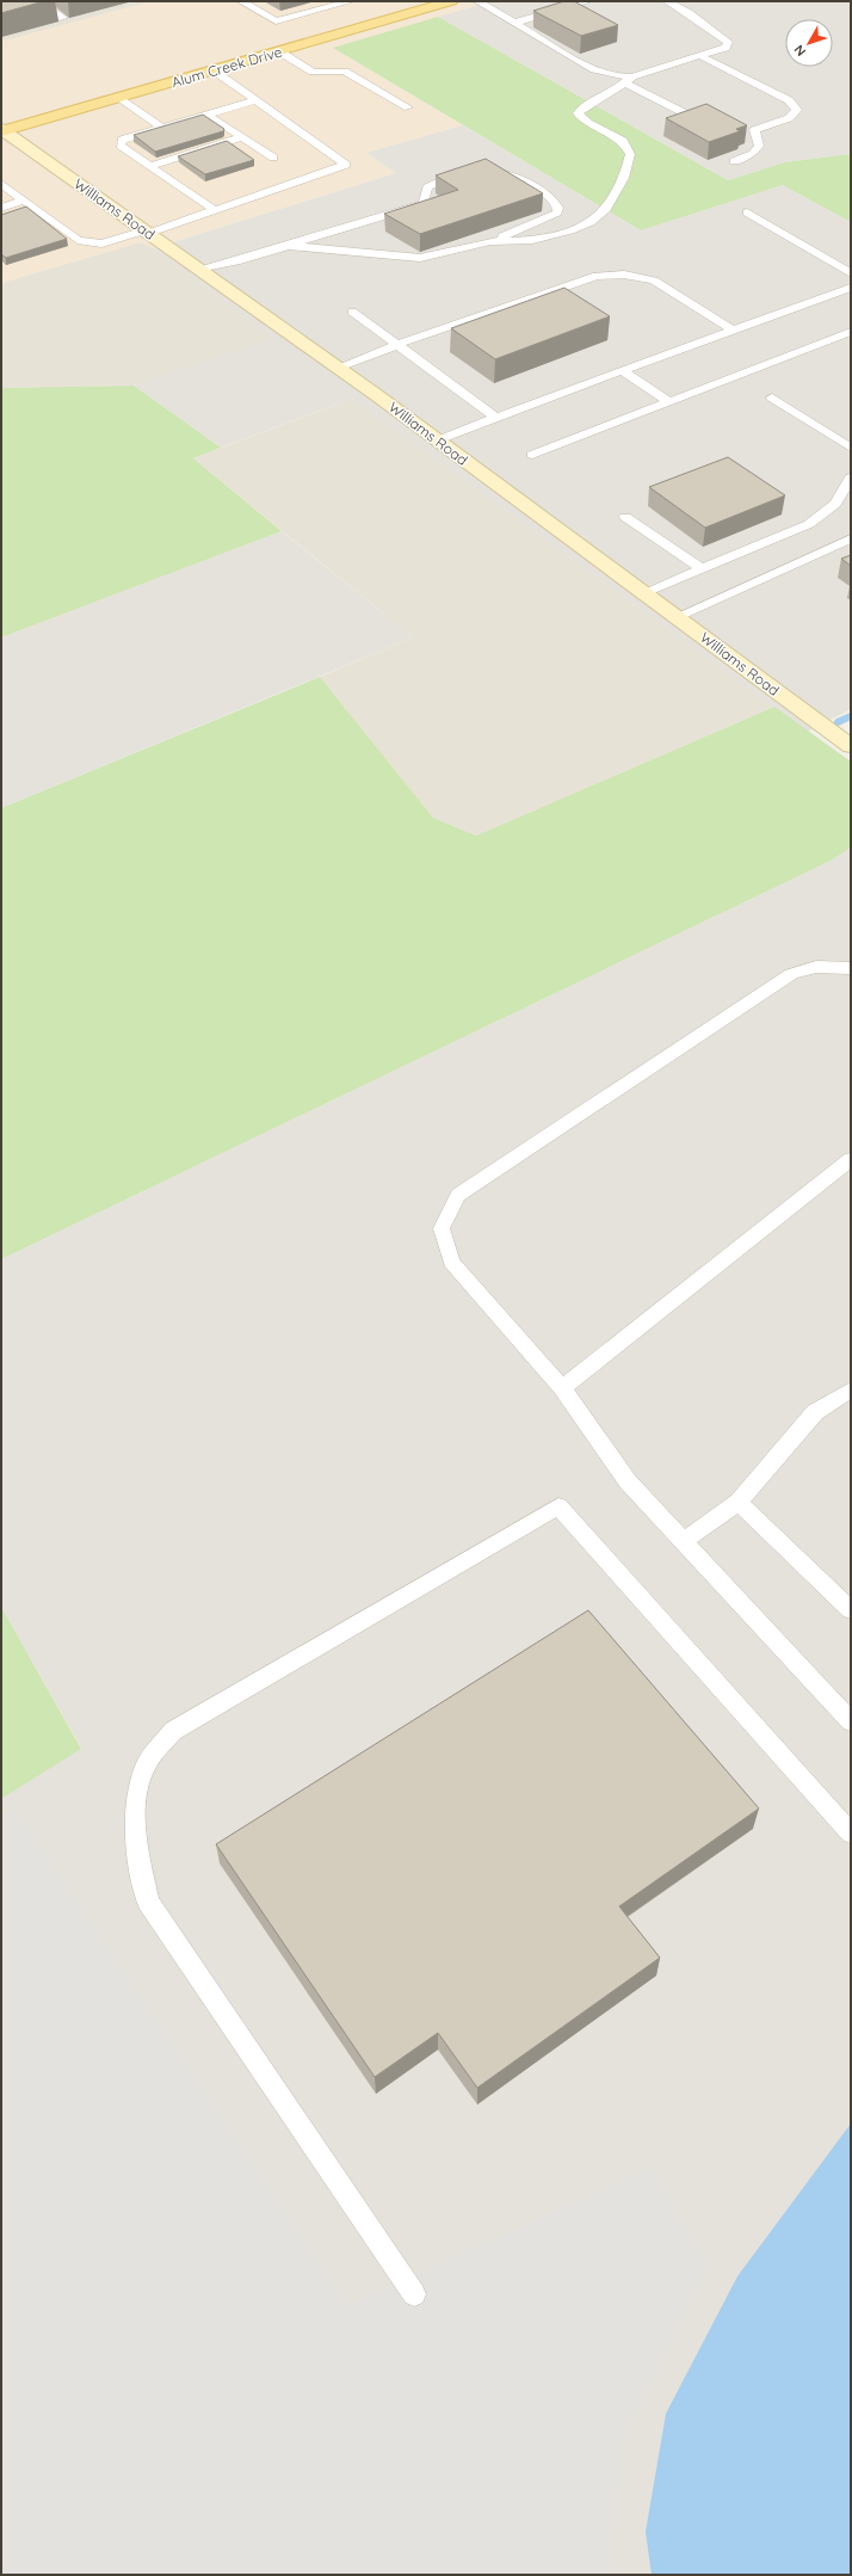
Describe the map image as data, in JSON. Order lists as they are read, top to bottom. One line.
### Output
{"streets":{"main road":["Alum Creek Drive","Williams Road"]},"crossings":[["Alum Creek Drive","Williams Road"]],"north":"bottom left"}
